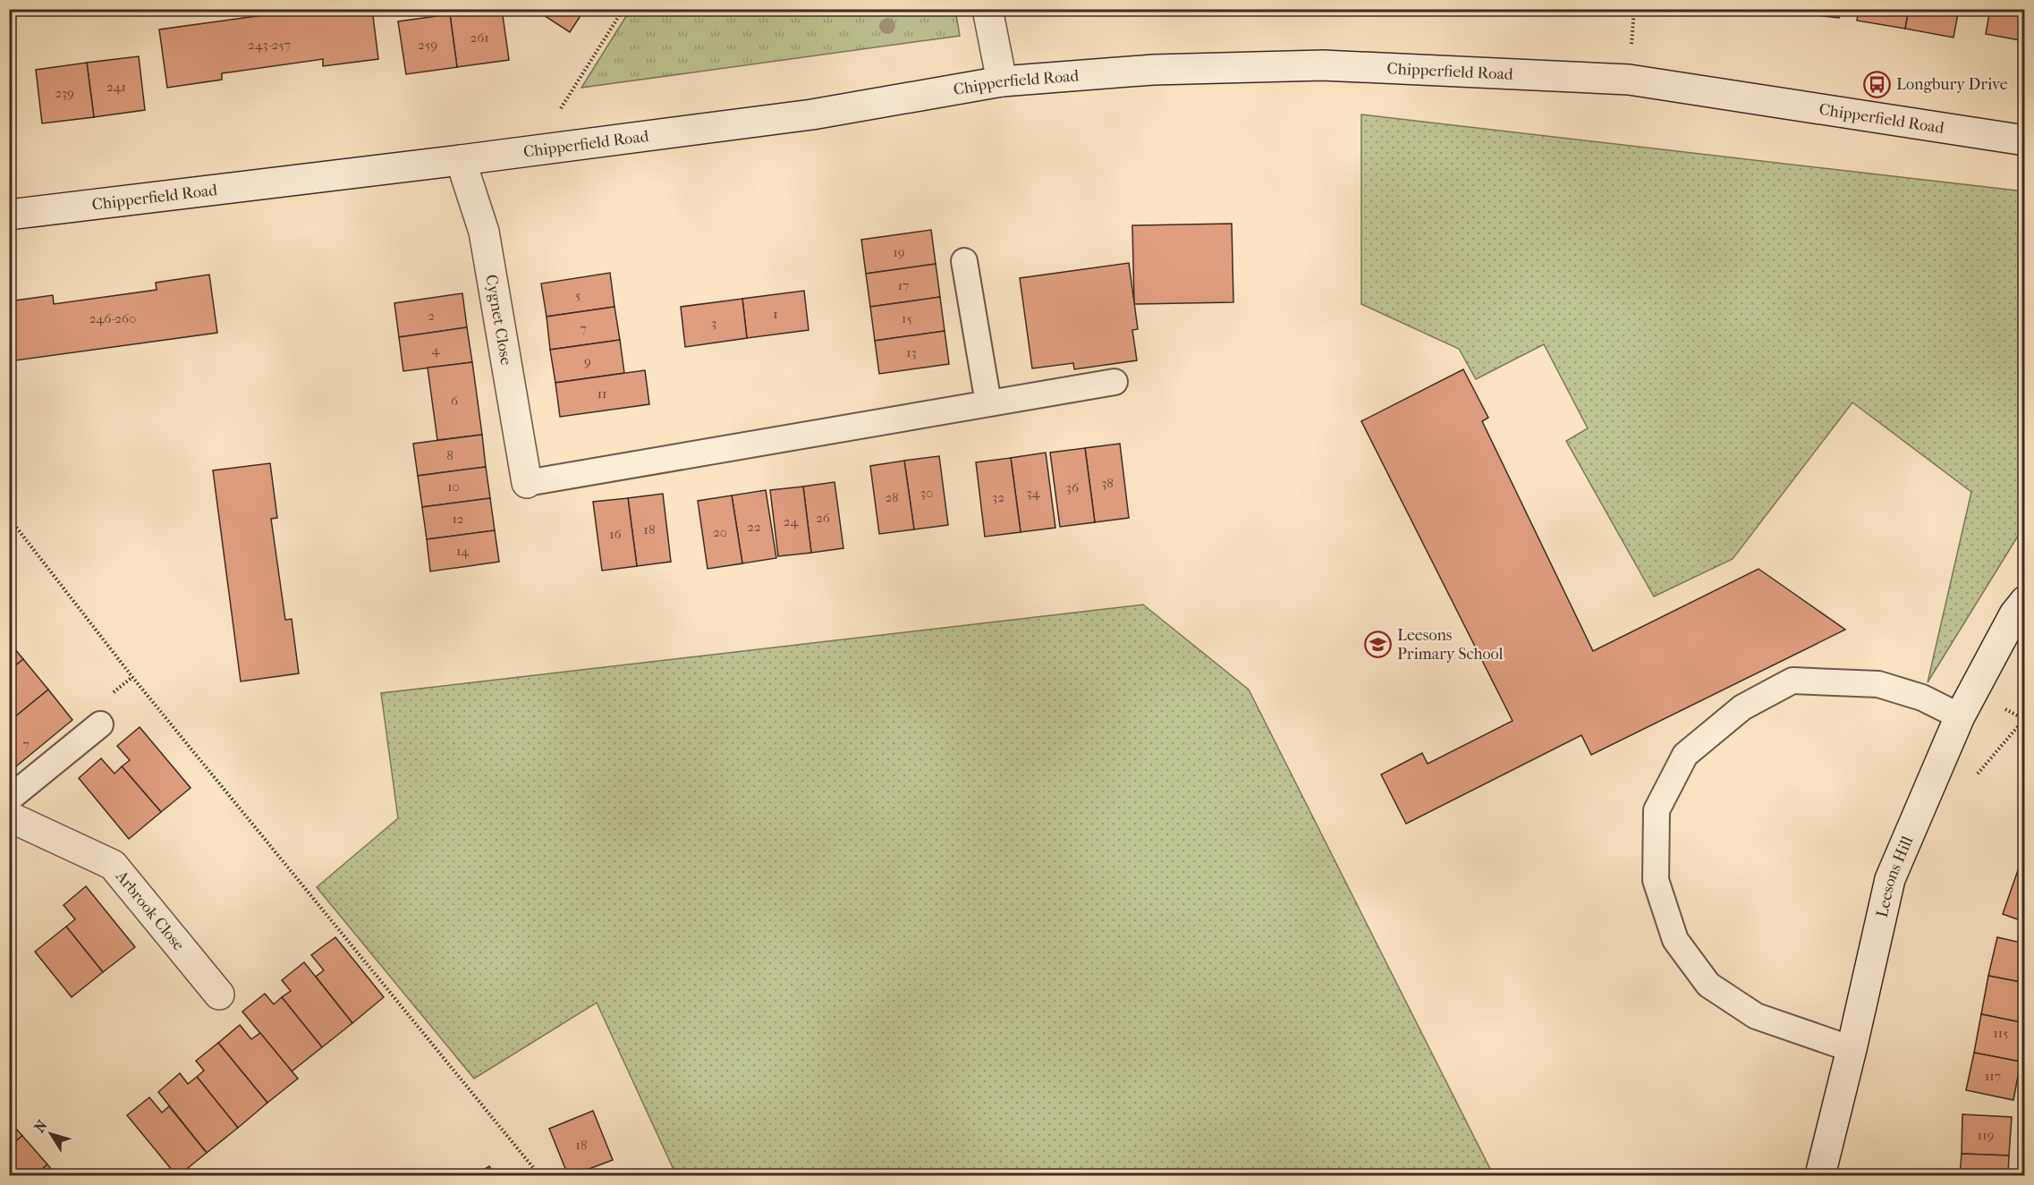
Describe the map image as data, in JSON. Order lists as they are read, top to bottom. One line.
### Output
{"streets":{"street":["Chipperfield Road","Cygnet Close","Leesons Hill","Arbrook Close"]},"crossings":[["Chipperfield Road","Cygnet Close"]],"places":{"bus stop":["Longbury Drive"],"school or university":["Leesons Primary School"]},"house_numbers":["261","243-257","259","241","239","19","17","5","1","2","246-260","15","3","7","4","13","9","11","6","8","38","10","36","30","34","28","32","26","12","24","22","18","20","16","14","7","115","117","119","18"],"north":"top left"}
